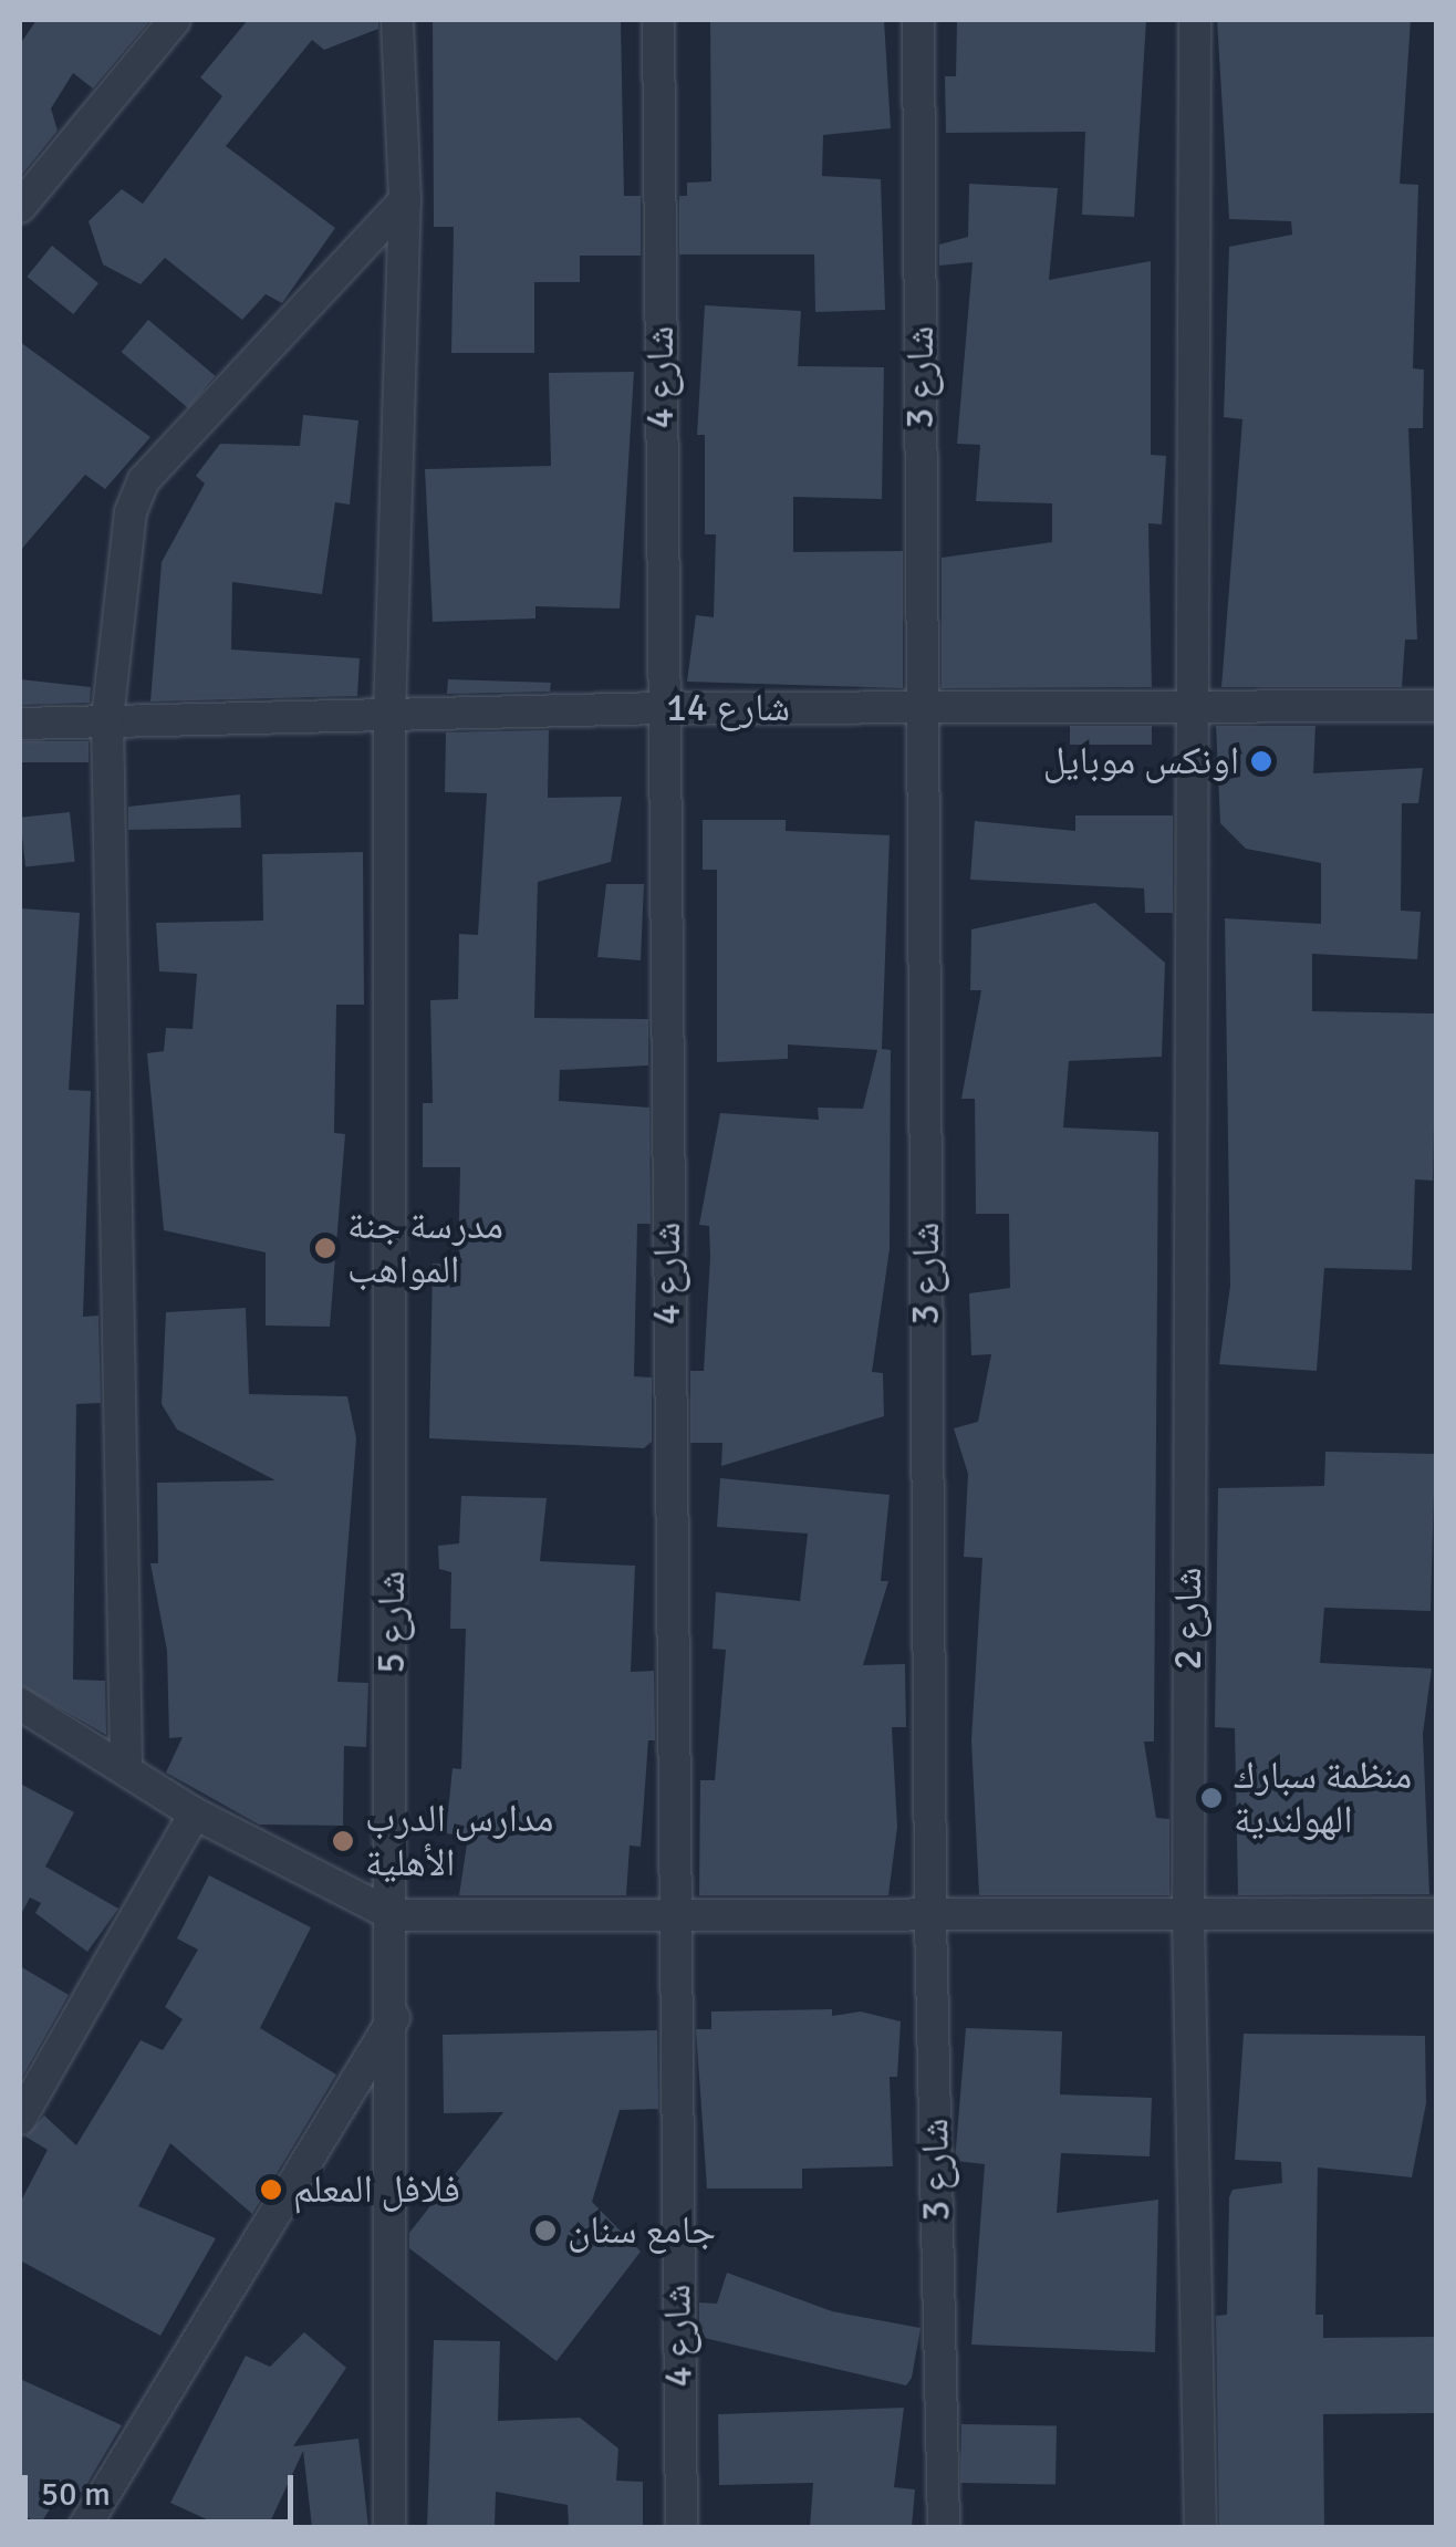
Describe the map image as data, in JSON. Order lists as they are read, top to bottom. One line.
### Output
{"streets":{"street":["شارع 4","شارع 3","شارع 14","شارع 2","شارع 5"]},"crossings":[["شارع 4","شارع 14"],["شارع 3","شارع 14"],["شارع 14","شارع 2"],["شارع 14","شارع 5"]],"places":["اونكس موبايل","مدرسة جنة المواهب","منظمة سبارك الهولندية","مدارس الدرب الأهلية","فلافل المعلم","جامع سنان"],"scale_bar":"50 m"}
